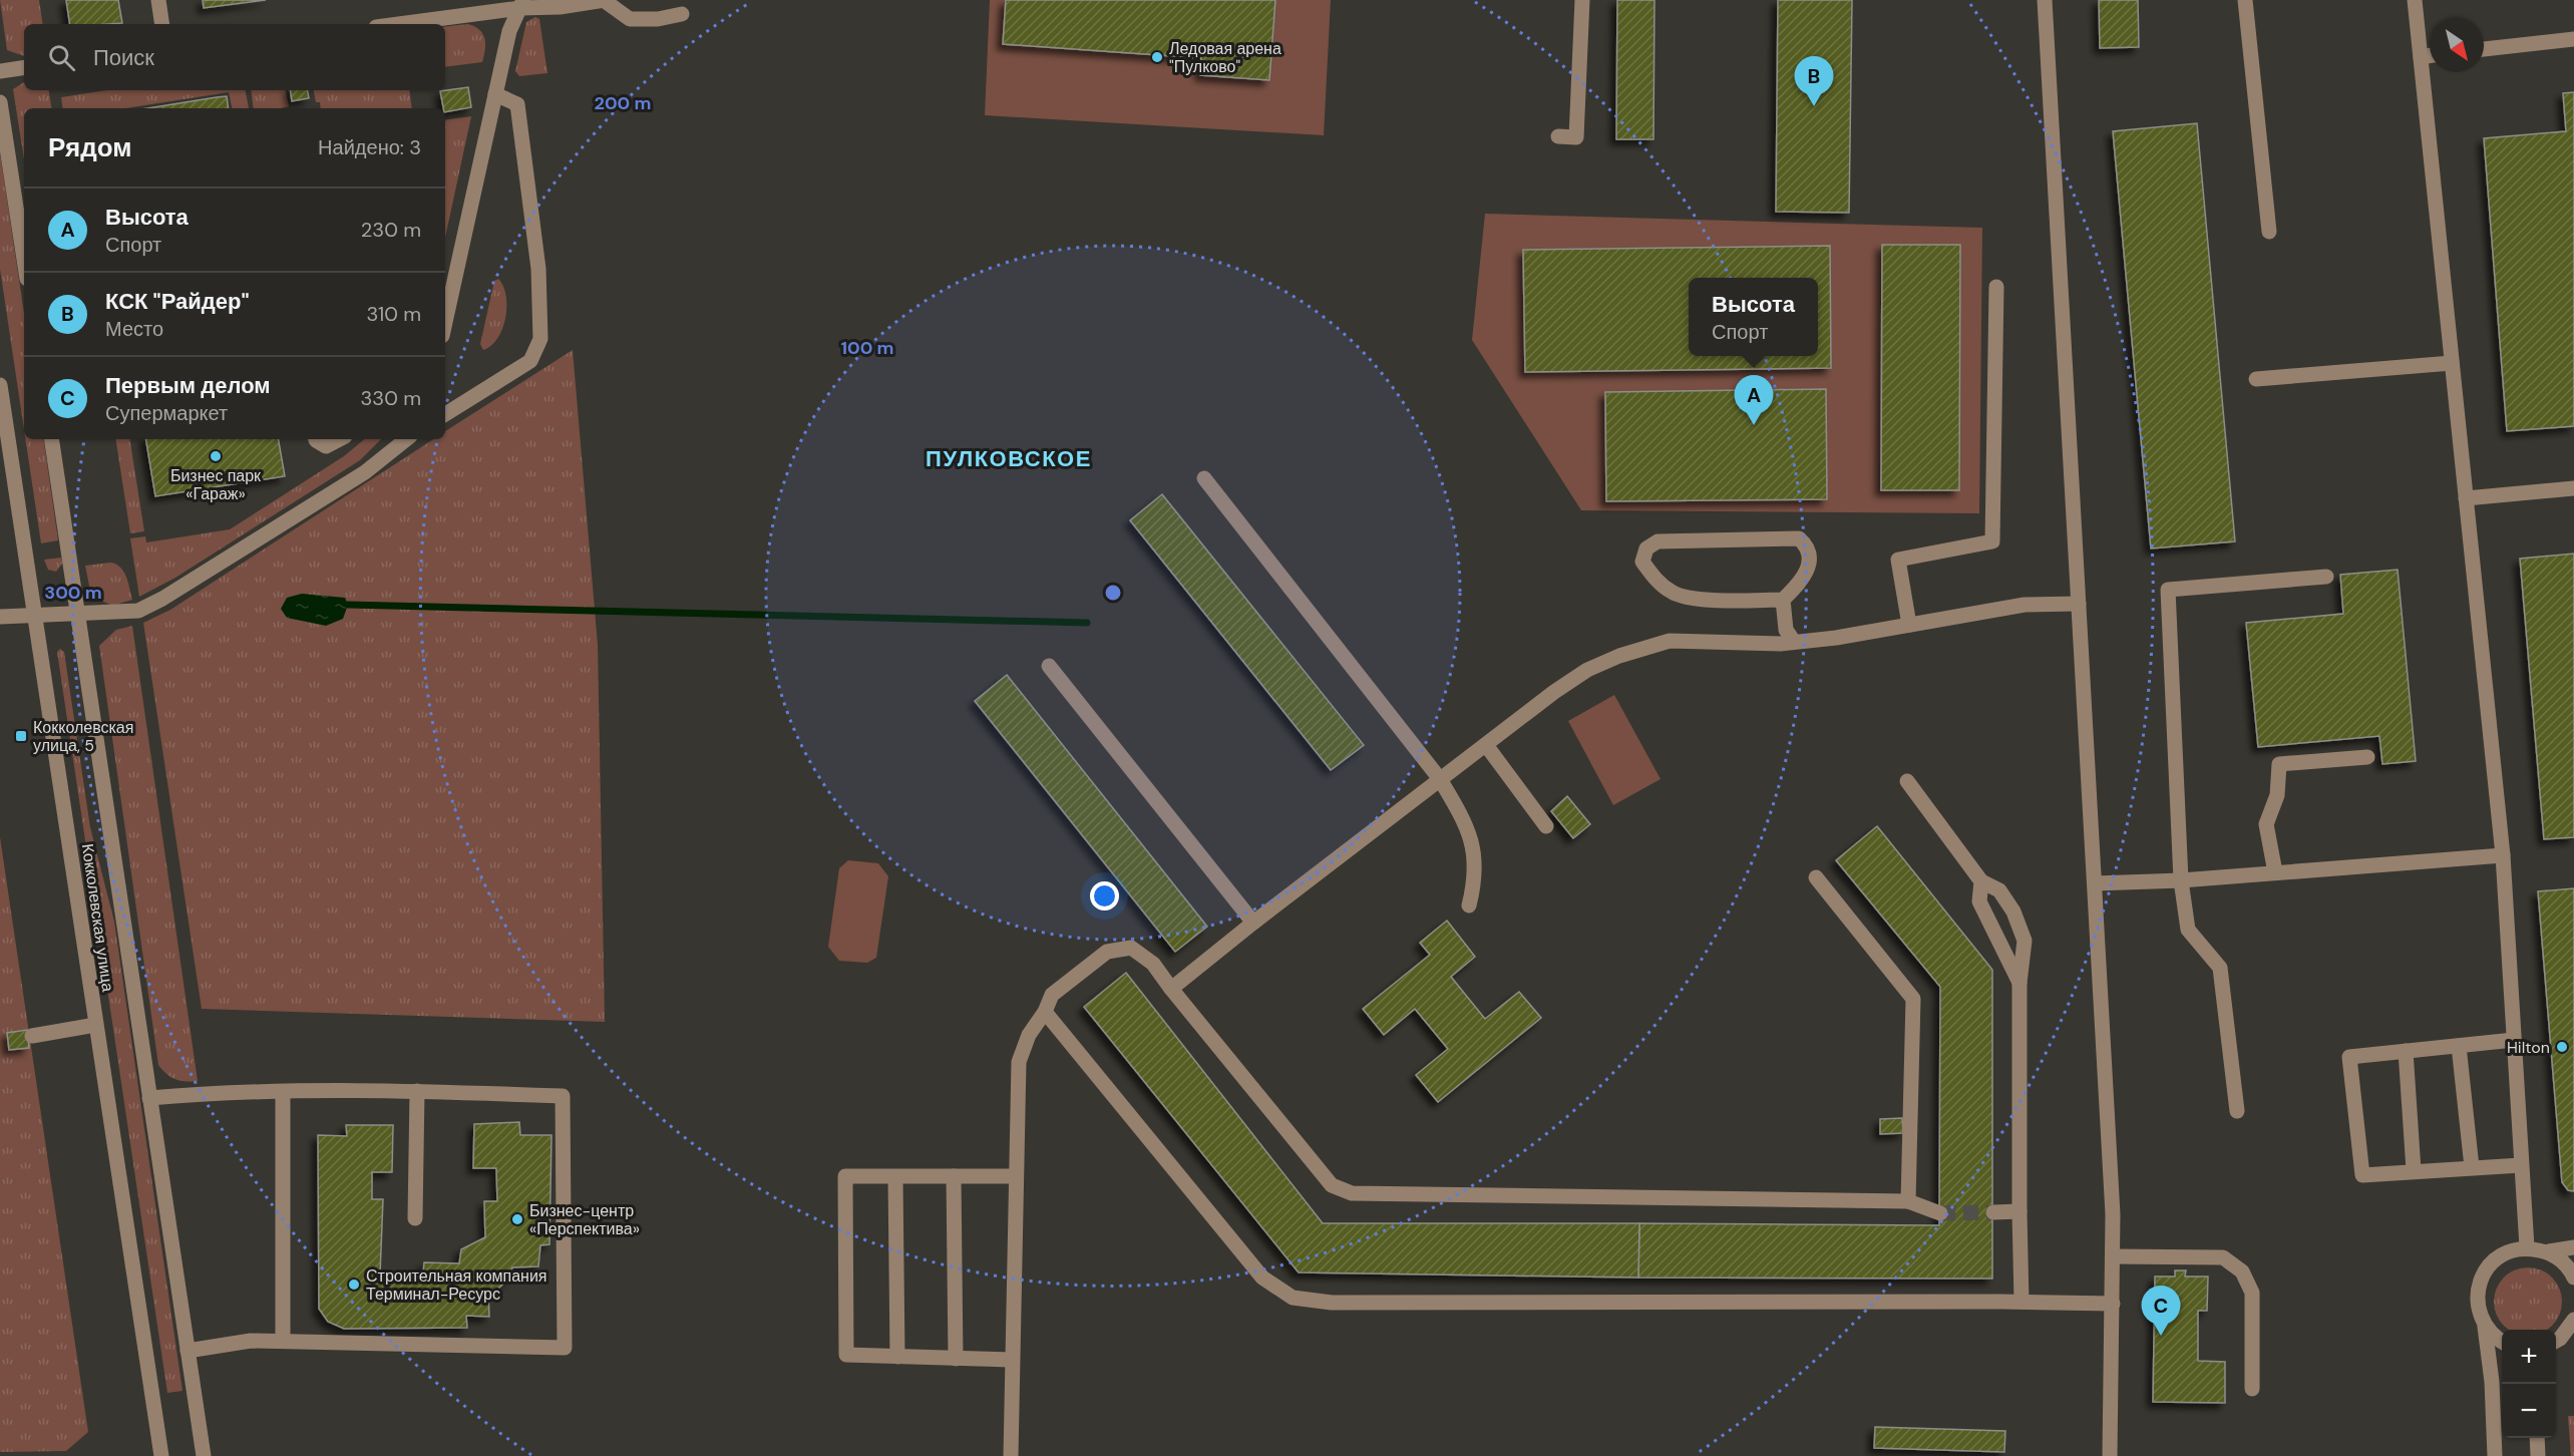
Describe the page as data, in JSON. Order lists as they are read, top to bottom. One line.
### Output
{"streets":{"street":["Кокколевская улица"]},"districts":["ПУЛКОВСКОЕ"],"places":{"other":["Ледовая арена \"Пулково\"","Бизнес парк «Гараж»","Hilton","Бизнес-центр «Перспектива»","Строительная компания Терминал-Ресурс"],"transit":["Кокколевская улица, 5"]},"north":"bottom right","page":{"search":"Поиск","pins":["B","A","C"],"heading":["Рядом","Найдено: 3"],"list":[{"mark":"A","name":"Высота","note":"Спорт","value":"230 m"},{"mark":"B","name":"КСК \"Райдер\"","note":"Место","value":"310 m"},{"mark":"C","name":"Первым делом","note":"Супермаркет","value":"330 m"}],"popup":["Высота","Спорт"],"map_buttons":["+","−"]},"rings":["200 m","100 m","300 m"]}
